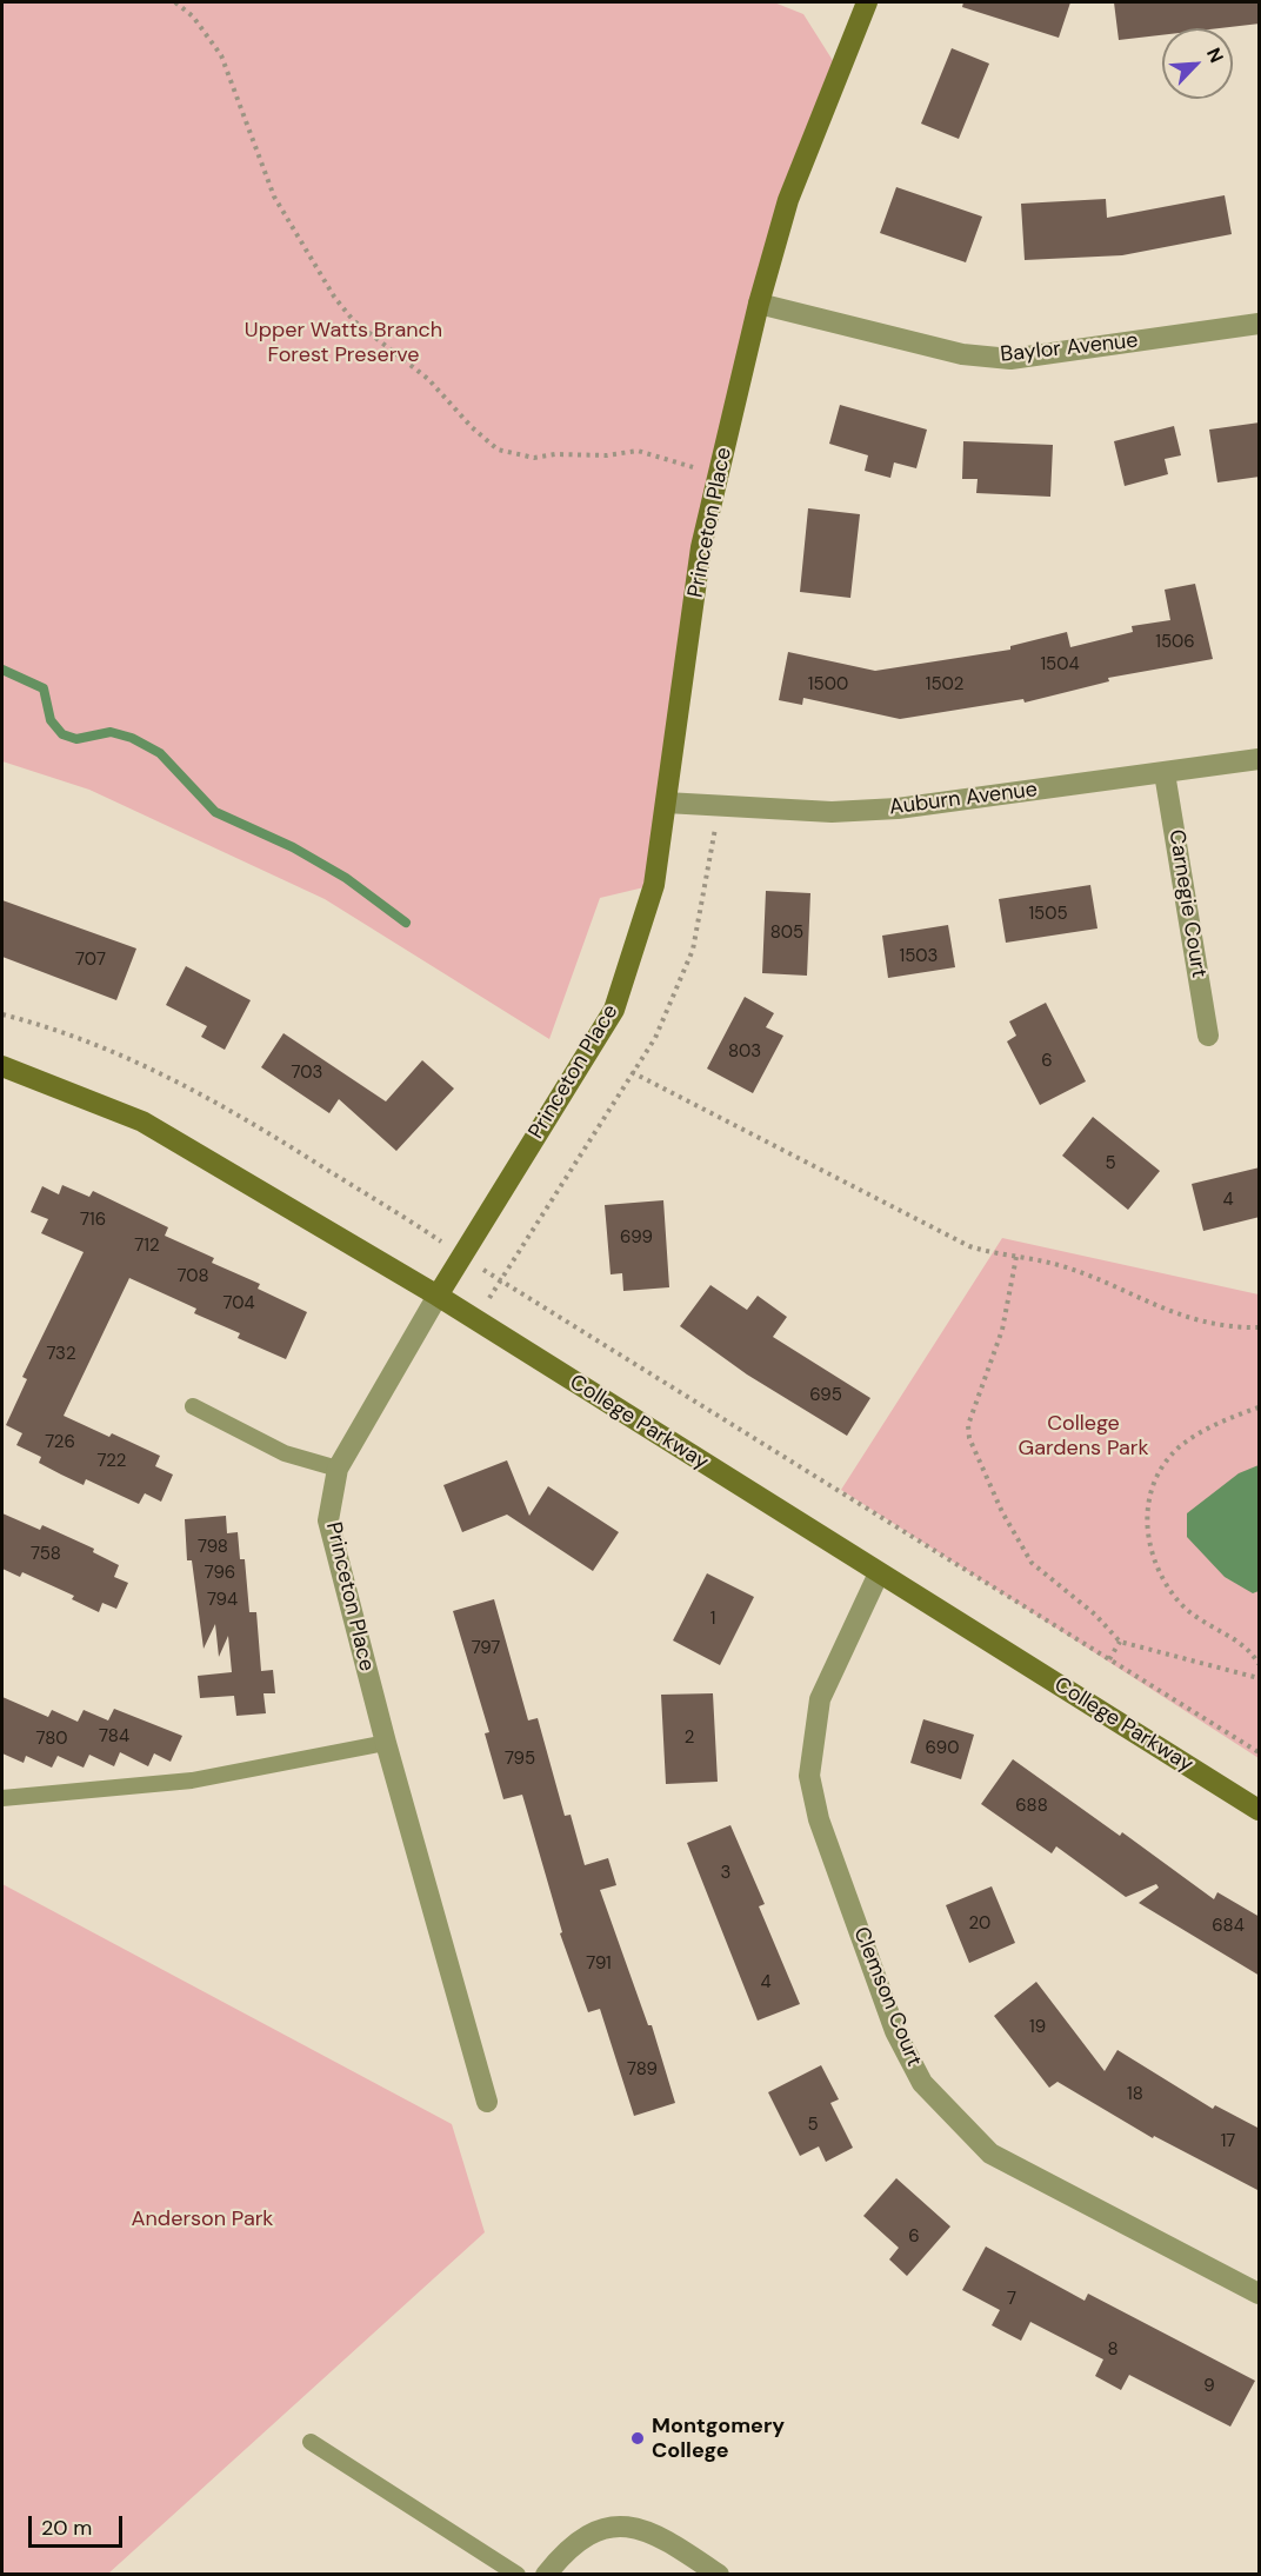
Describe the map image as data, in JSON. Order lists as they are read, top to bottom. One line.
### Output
{"streets":{"street":["Baylor Avenue","Princeton Place","Auburn Avenue","Carnegie Court","College Parkway","Clemson Court"]},"crossings":[["Baylor Avenue","Princeton Place"],["Princeton Place","Auburn Avenue"],["Princeton Place","College Parkway"],["Auburn Avenue","Carnegie Court"],["College Parkway","Clemson Court"]],"parks":["Upper Watts Branch Forest Preserve","College Gardens Park","Anderson Park"],"places":["Montgomery College"],"house_numbers":["1506","1504","1500","1502","1505","805","1503","707","803","6","703","5","4","716","699","712","708","704","732","695","726","722","798","758","796","794","1","797","784","2","780","690","795","688","3","20","684","791","4","19","789","18","5","17","6","7","8","9"],"scale_bar":"20 m","north":"top right"}
